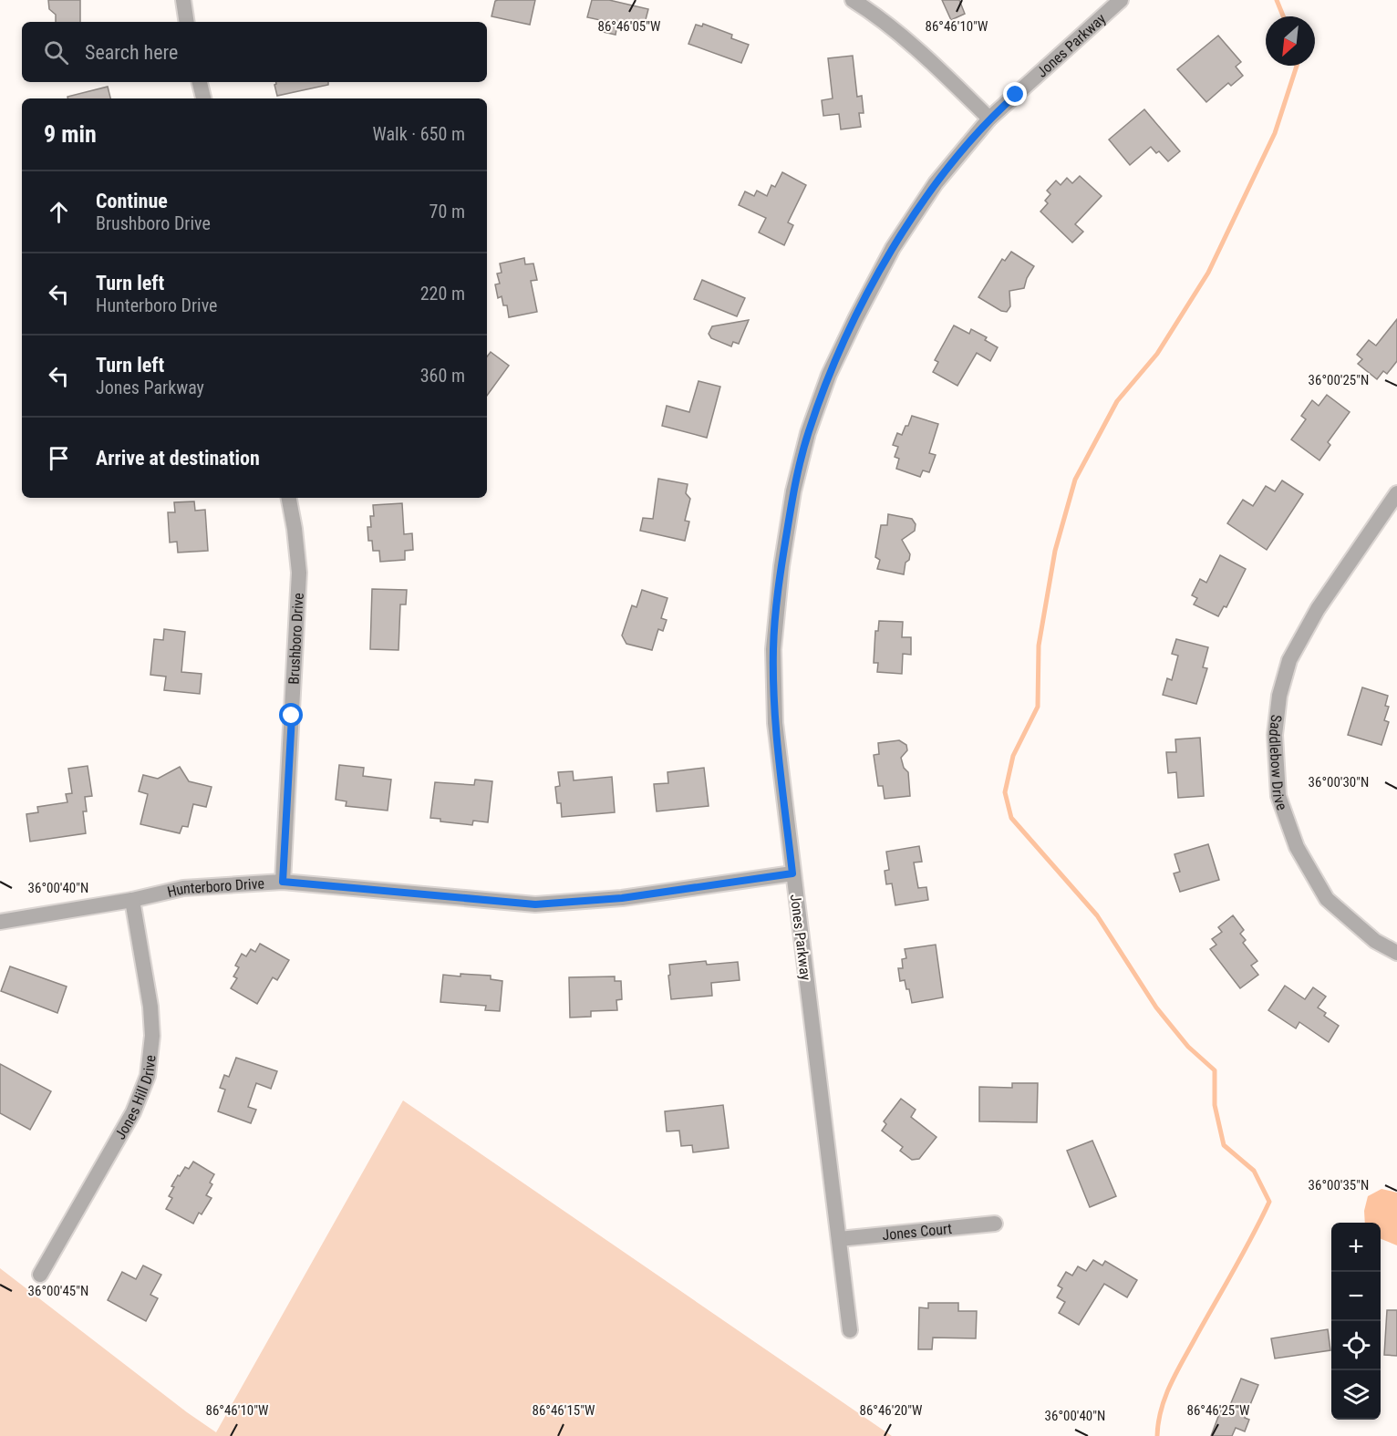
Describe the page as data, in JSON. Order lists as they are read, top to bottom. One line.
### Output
{"streets":{"street":["Jones Parkway","Brushboro Drive","Saddlebow Drive","Hunterboro Drive","Jones Hill Drive","Jones Court"]},"crossings":[["Jones Parkway","Hunterboro Drive"],["Jones Parkway","Jones Court"],["Brushboro Drive","Hunterboro Drive"],["Hunterboro Drive","Jones Hill Drive"]],"north":"bottom left","page":{"search":"Search here","heading":["9 min","Walk · 650 m"],"list":[["Continue","Brushboro Drive","70 m"],["Turn left","Hunterboro Drive","220 m"],["Turn left","Jones Parkway","360 m"],"Arrive at destination"],"map_buttons":["+","−"]},"coordinates":["86°46'05\"W","86°46'10\"W","36°00'25\"N","36°00'30\"N","36°00'40\"N","36°00'35\"N","36°00'45\"N","86°46'15\"W","86°46'20\"W","86°46'25\"W"]}
